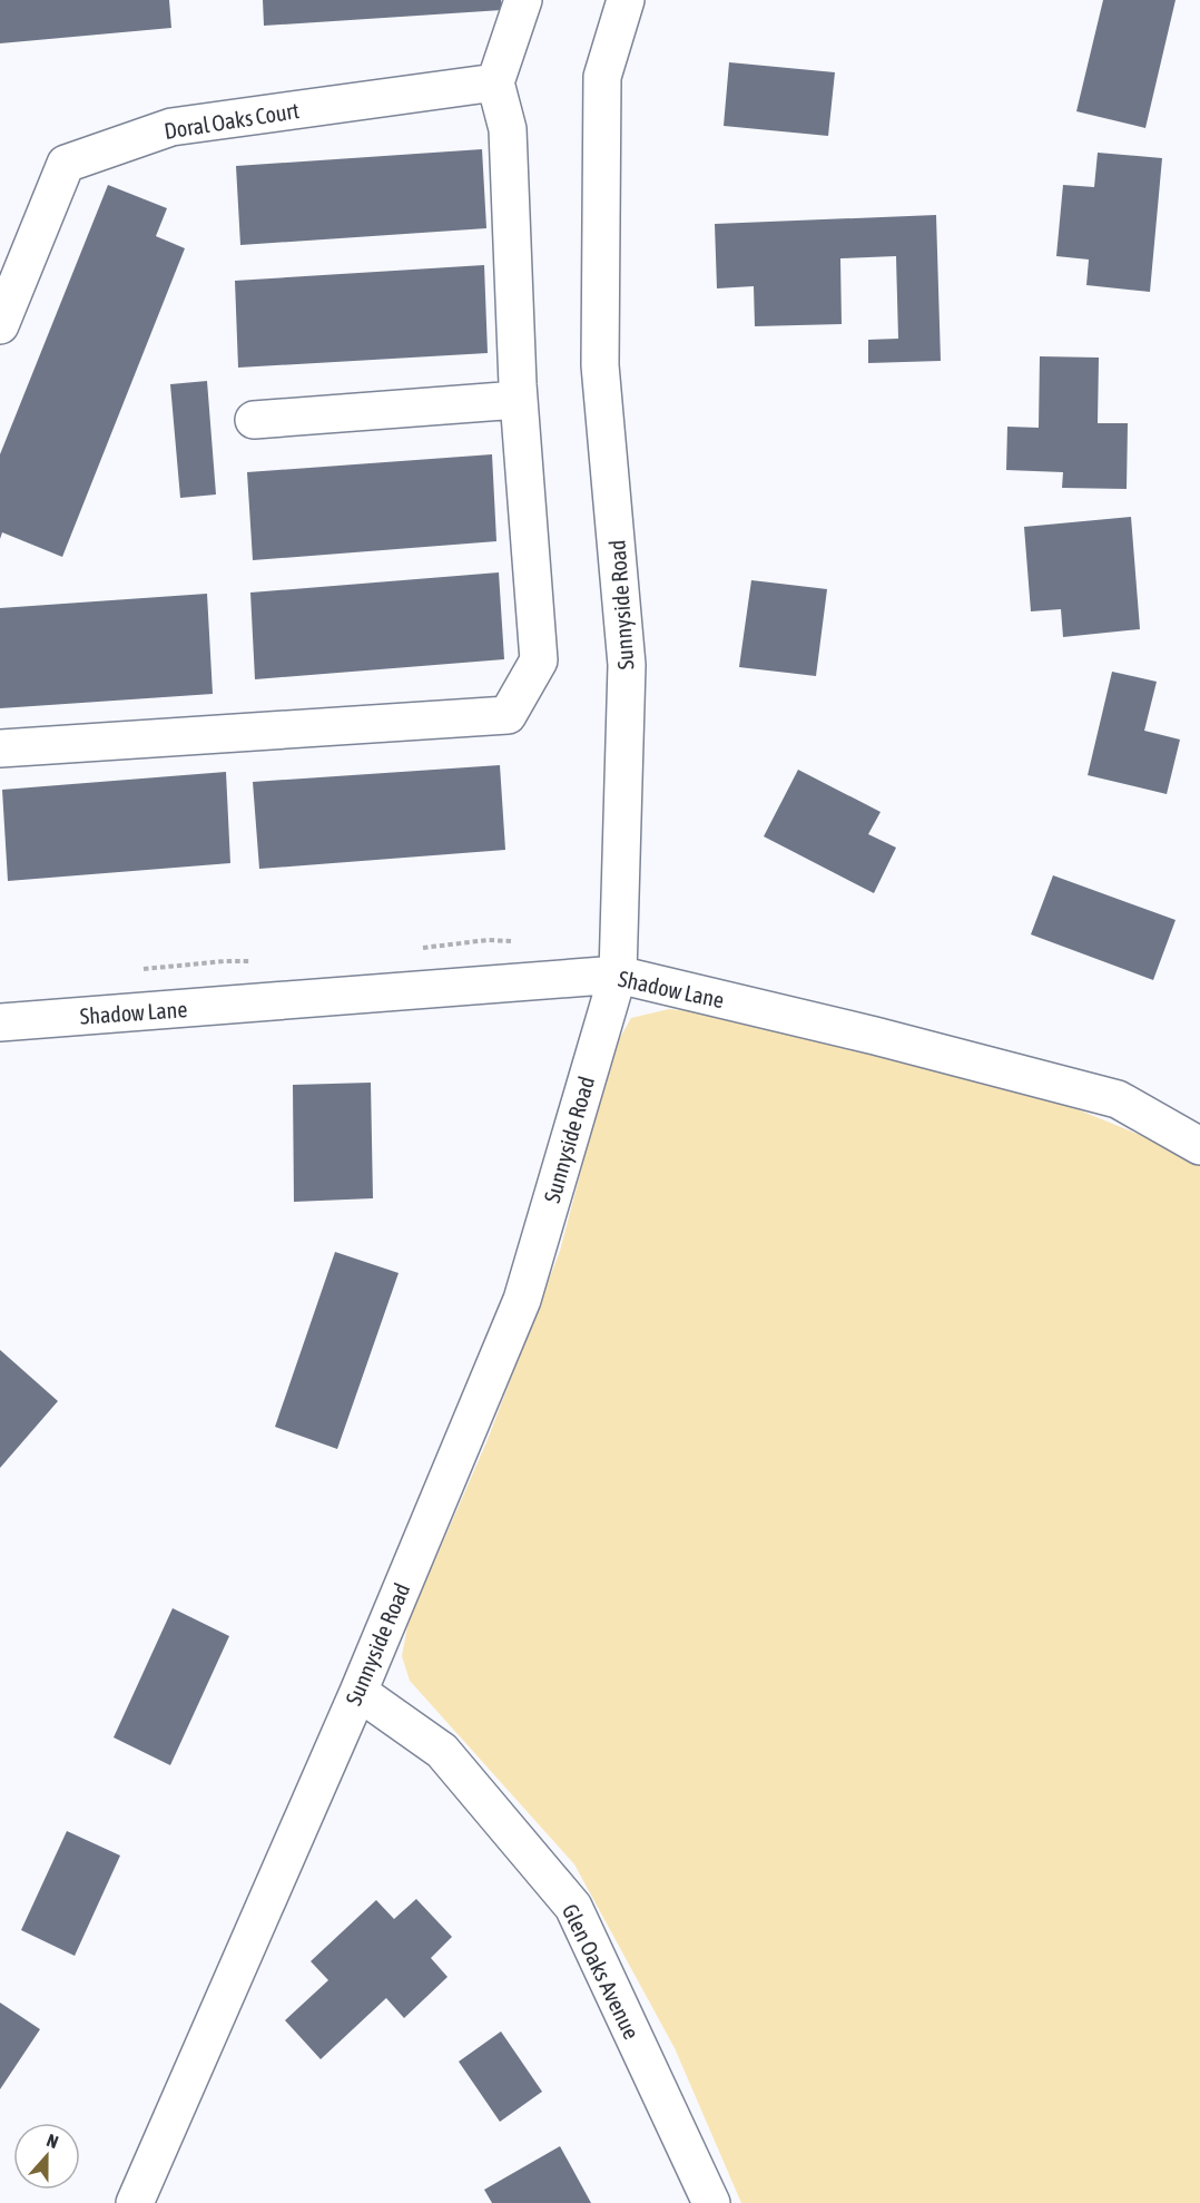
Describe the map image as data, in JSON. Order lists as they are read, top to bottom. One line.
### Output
{"streets":{"street":["Doral Oaks Court","Sunnyside Road","Shadow Lane","Glen Oaks Avenue"]},"crossings":[["Sunnyside Road","Shadow Lane"],["Sunnyside Road","Glen Oaks Avenue"]],"north":"top"}
